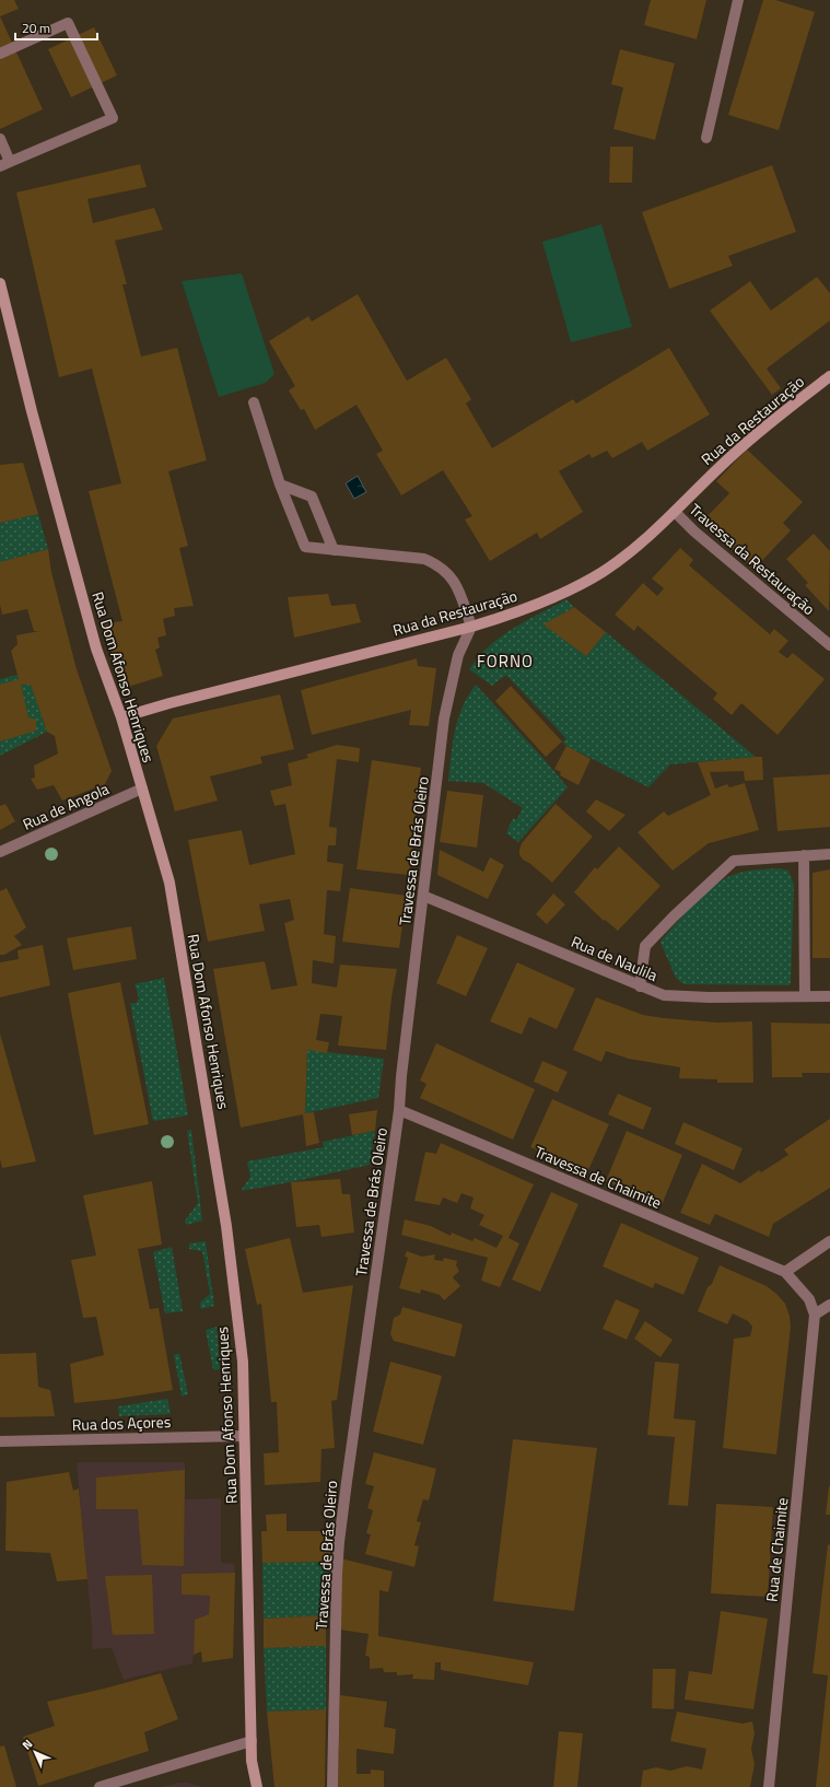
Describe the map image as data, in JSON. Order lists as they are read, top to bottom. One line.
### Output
{"streets":{"main road":["Rua da Restauração","Rua Dom Afonso Henriques"],"street":["Travessa da Restauração","Rua de Angola","Travessa de Brás Oleiro","Rua de Naulila","Travessa de Chaimite","Rua dos Açores","Rua de Chaimite"]},"crossings":[["Rua da Restauração","Travessa da Restauração"],["Rua da Restauração","Rua Dom Afonso Henriques"],["Rua da Restauração","Travessa de Brás Oleiro"],["Rua Dom Afonso Henriques","Rua de Angola"],["Rua Dom Afonso Henriques","Rua dos Açores"],["Travessa de Brás Oleiro","Rua de Naulila"],["Travessa de Brás Oleiro","Travessa de Chaimite"]],"districts":["FORNO"],"scale_bar":"20 m","north":"top left"}
